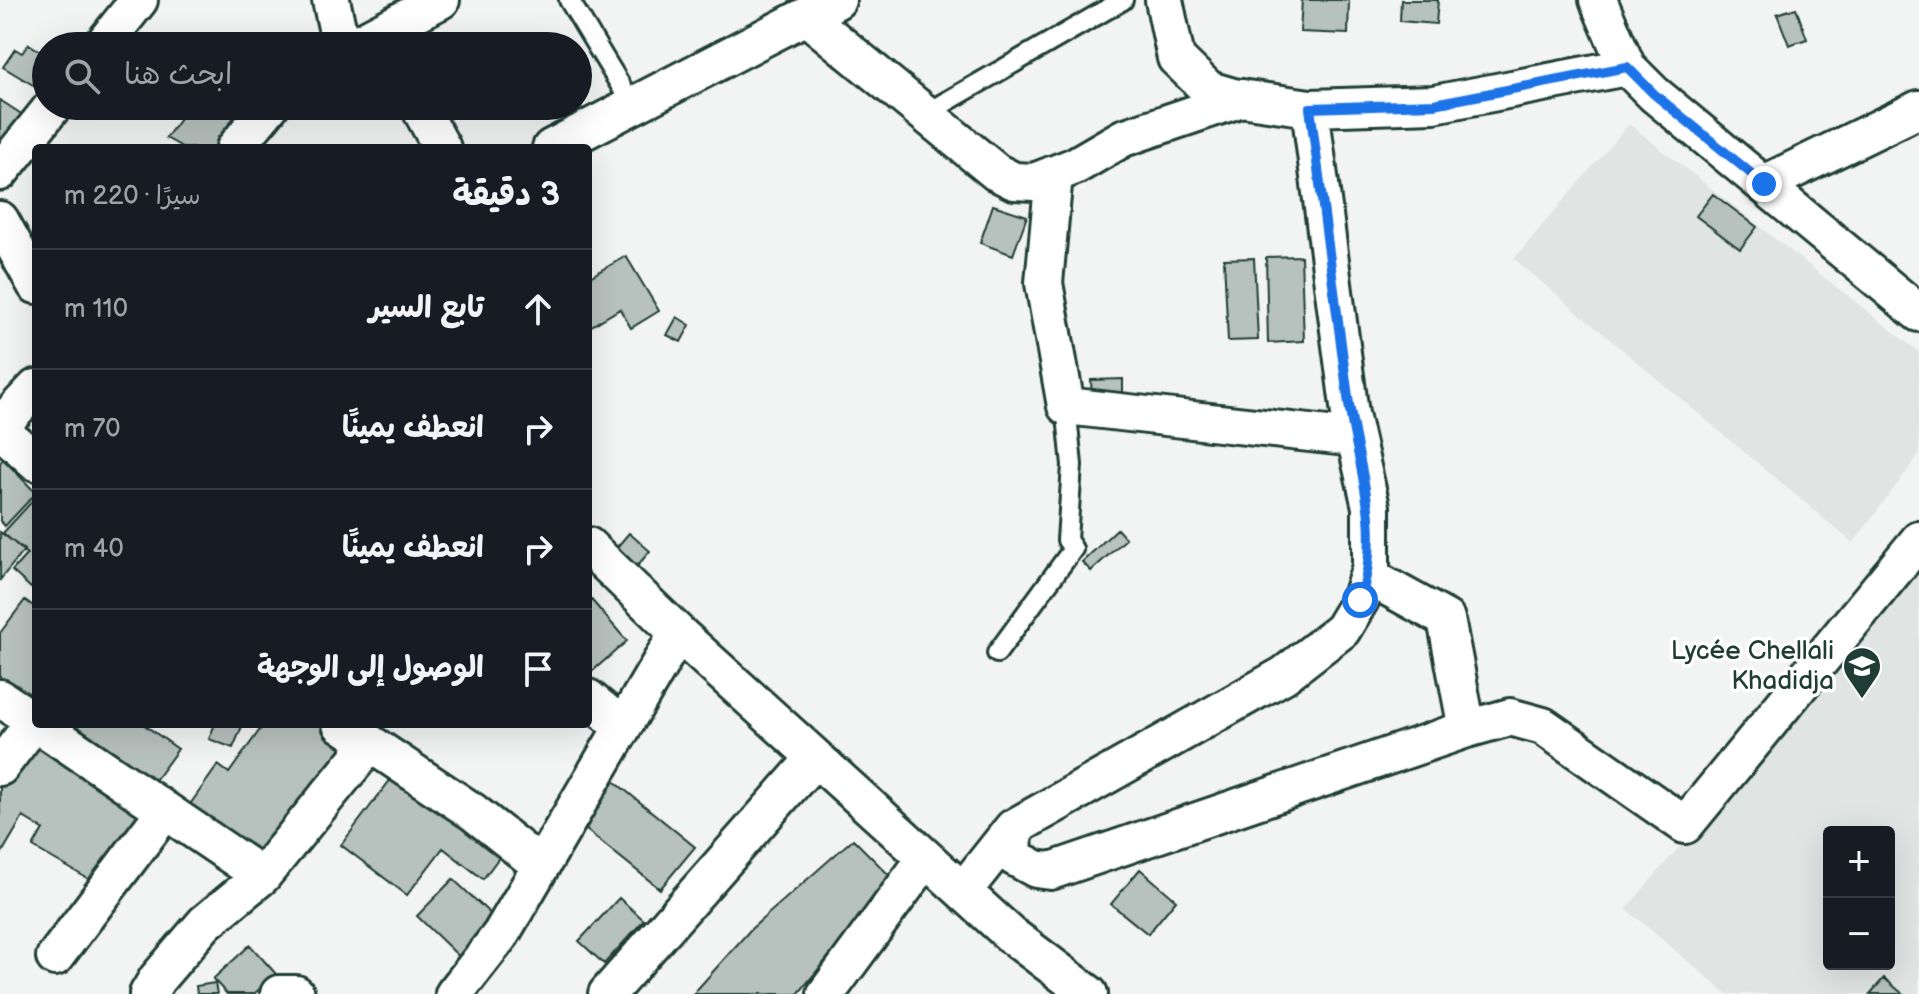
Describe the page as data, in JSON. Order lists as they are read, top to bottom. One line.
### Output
{"places":{"school or university":["Lycée Chellali Khadidja"]},"page":{"search":"ابحث هنا","heading":["3 دقيقة","سيرًا · 220 m"],"list":[["تابع السير","110 m"],["انعطف يمينًا","70 m"],["انعطف يمينًا","40 m"],"الوصول إلى الوجهة"],"map_buttons":["+","−"]}}
